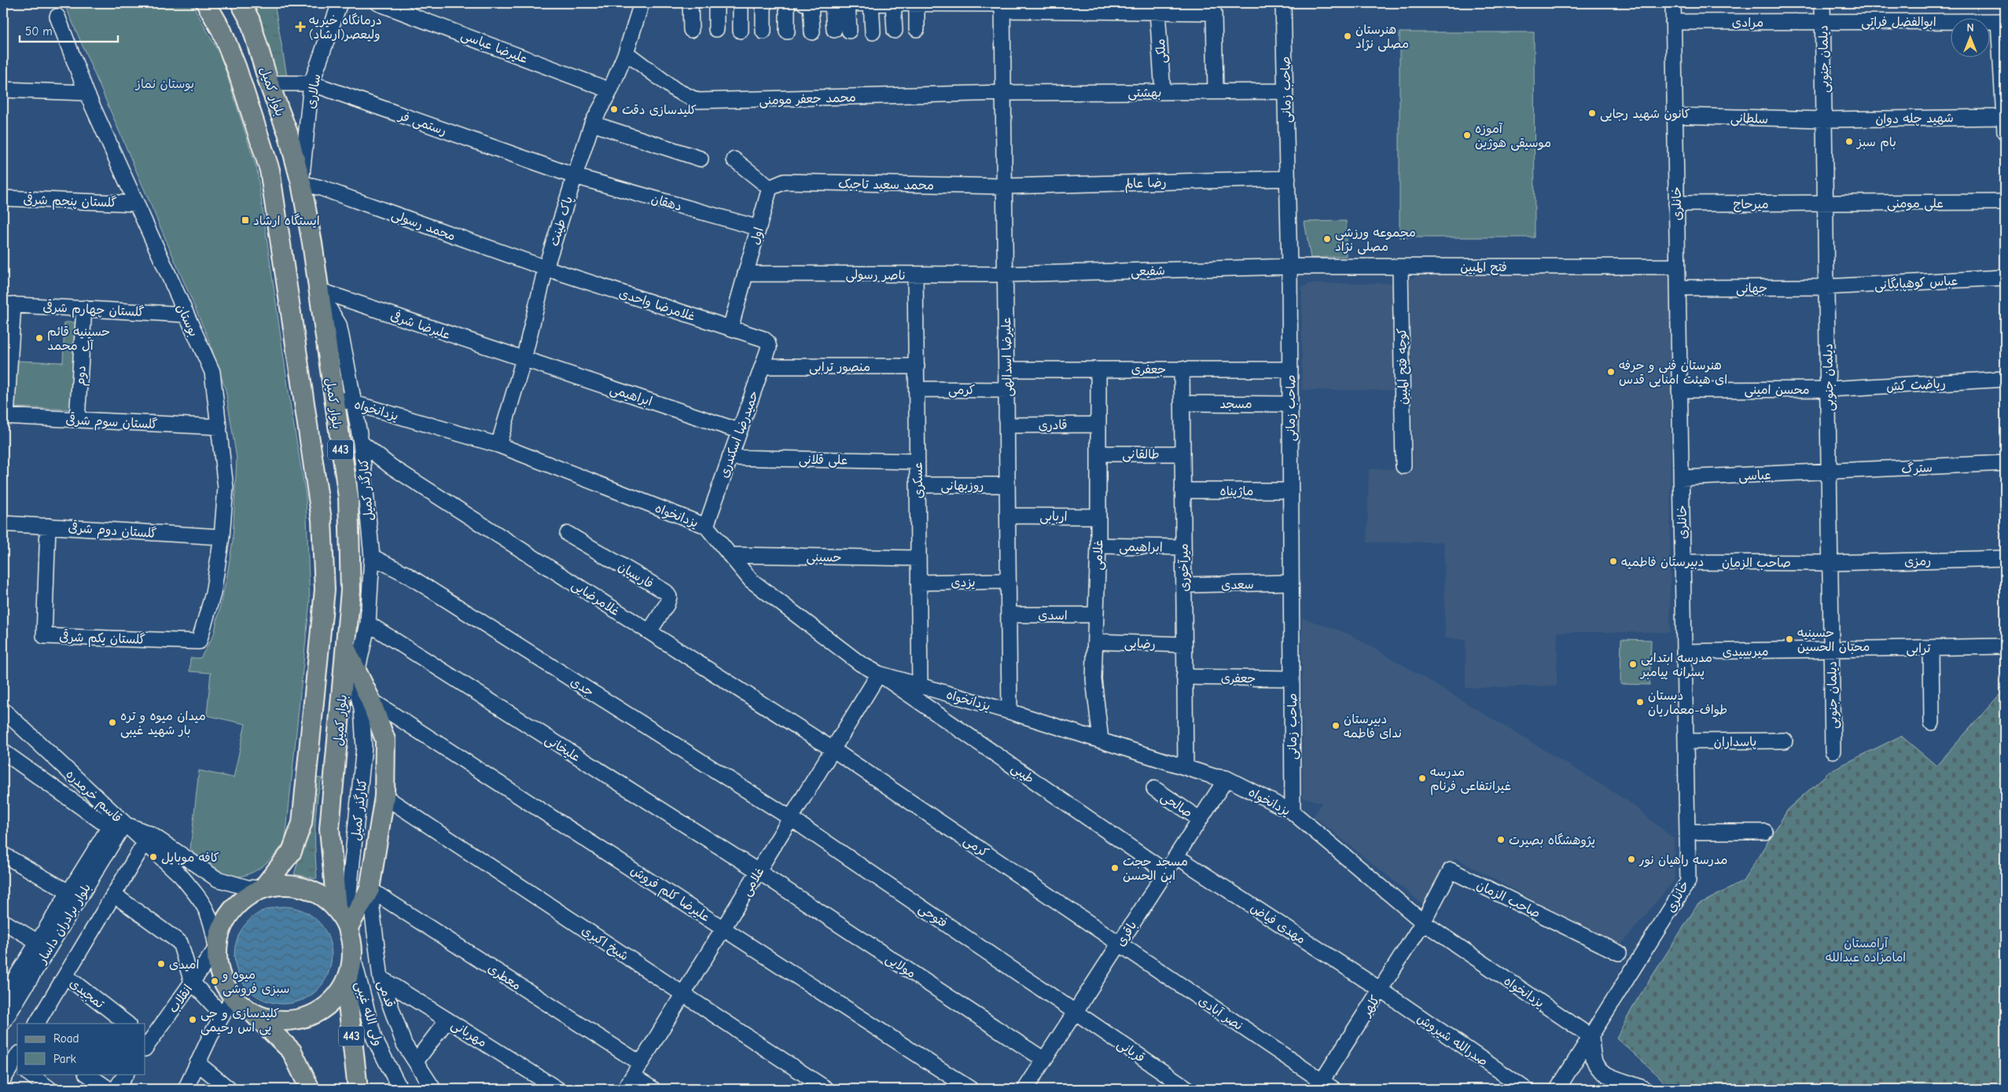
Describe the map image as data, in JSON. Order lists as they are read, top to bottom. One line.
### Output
{"streets":{"main road":["بلوار کمیل","443"],"street":["ابوالفضل فراتی","مرادی","علیرضا عباسی","ملکی","دیلمان جنوبی","صاحب زمانی","سالاری","بهشتی","محمد جعفر مومنی","سلطانی","شهید چله دوان","رستمی فر","رضا عالم","محمد سعید تاجیک","گلستان پنجم شرقی","دهقان","علی مومنی","خانلری","میرحاج","پاک طینت","محمد رسولی","اول","فتح المبین","شفیعی","ناصر رسولی","عباس کوهپایگانی","جهانی","غلامرضا واحدی","گلستان چهارم شرقی","بوستان","علیرضا شرفی","علیرضا اسدالهی","منصور ترابی","کوچه فتح المبین","جعفری","دوم","ریاضت کش","کرمی","محسن امینی","ابراهیمی","مسجد","یزدانخواه","گلستان سوم شرقی","قادری","حمیدرضا اسکندری","طالقانی","علی قلانی","سترگ","عباسی","عسکری","روزبهانی","کنارگذر کمیل","ماژپناه","اربابی","گلستان دوم شرقی","غلامی","حسینی","رمزی","صاحب الزمان","میرآخوری","فارسیان","یزدی","سعدی","غلامرضایی","اسدی","گلستان یکم شرقی","رضایی","ترابی","میرسیدی","جدی","پاسداران","علیخانی","طیبی","قاسم خرمدره","صالحی","علیرضا کلم فروش","فتوحی","بلوار برادران داسار","مهدی فیاض","باقری","شیخ اکبری","مولایی","معطری","تمجیدی","قدمی","انقلاب","کلهر","نصر آبادی","ولی الله غیبی","مهربانی","صدرالله شیروش","قربانی"]},"crossings":[["ابوالفضل فراتی","مرادی"],["ابوالفضل فراتی","دیلمان جنوبی"],["مرادی","دیلمان جنوبی"],["مرادی","خانلری"],["علیرضا عباسی","پاک طینت"],["ملکی","بهشتی"],["دیلمان جنوبی","سلطانی"],["دیلمان جنوبی","شهید چله دوان"],["دیلمان جنوبی","علی مومنی"],["دیلمان جنوبی","میرحاج"],["دیلمان جنوبی","عباس کوهپایگانی"],["دیلمان جنوبی","جهانی"],["دیلمان جنوبی","ریاضت کش"],["دیلمان جنوبی","محسن امینی"],["دیلمان جنوبی","سترگ"],["دیلمان جنوبی","عباسی"],["دیلمان جنوبی","رمزی"],["دیلمان جنوبی","صاحب الزمان"],["دیلمان جنوبی","ترابی"],["دیلمان جنوبی","میرسیدی"],["صاحب زمانی","بهشتی"],["صاحب زمانی","رضا عالم"],["صاحب زمانی","فتح المبین"],["صاحب زمانی","شفیعی"],["صاحب زمانی","جعفری"],["صاحب زمانی","مسجد"],["صاحب زمانی","یزدانخواه"],["صاحب زمانی","ماژپناه"],["صاحب زمانی","سعدی"],["بلوار کمیل","سالاری"],["بلوار کمیل","رستمی فر"],["بلوار کمیل","محمد رسولی"],["بلوار کمیل","علیرضا شرفی"],["بلوار کمیل","یزدانخواه"],["بلوار کمیل","443"],["بلوار کمیل","کنارگذر کمیل"],["بلوار کمیل","قاسم خرمدره"],["بلوار کمیل","انقلاب"],["بلوار کمیل","ولی الله غیبی"],["سالاری","رستمی فر"],["سالاری","محمد رسولی"],["بهشتی","محمد جعفر مومنی"],["بهشتی","علیرضا اسدالهی"],["محمد جعفر مومنی","پاک طینت"],["محمد جعفر مومنی","علیرضا اسدالهی"],["سلطانی","شهید چله دوان"],["سلطانی","خانلری"],["رستمی فر","دهقان"],["رستمی فر","پاک طینت"],["رضا عالم","محمد سعید تاجیک"],["رضا عالم","علیرضا اسدالهی"],["محمد سعید تاجیک","اول"],["محمد سعید تاجیک","علیرضا اسدالهی"],["گلستان پنجم شرقی","بوستان"],["دهقان","پاک طینت"],["دهقان","اول"],["علی مومنی","میرحاج"],["خانلری","میرحاج"],["خانلری","فتح المبین"],["خانلری","جهانی"],["خانلری","محسن امینی"],["خانلری","یزدانخواه"],["خانلری","عباسی"],["خانلری","صاحب الزمان"],["خانلری","میرسیدی"],["خانلری","پاسداران"],["پاک طینت","محمد رسولی"],["پاک طینت","غلامرضا واحدی"],["پاک طینت","علیرضا شرفی"],["پاک طینت","ابراهیمی"],["پاک طینت","یزدانخواه"],["محمد رسولی","غلامرضا واحدی"],["اول","ناصر رسولی"],["اول","غلامرضا واحدی"],["فتح المبین","شفیعی"],["فتح المبین","کوچه فتح المبین"],["شفیعی","ناصر رسولی"],["شفیعی","علیرضا اسدالهی"],["ناصر رسولی","علیرضا اسدالهی"],["ناصر رسولی","عسکری"],["عباس کوهپایگانی","جهانی"],["غلامرضا واحدی","حمیدرضا اسکندری"],["گلستان چهارم شرقی","بوستان"],["گلستان چهارم شرقی","دوم"],["بوستان","گلستان سوم شرقی"],["بوستان","گلستان دوم شرقی"],["بوستان","گلستان یکم شرقی"],["علیرضا شرفی","ابراهیمی"],["علیرضا شرفی","کنارگذر کمیل"],["علیرضا اسدالهی","جعفری"],["علیرضا اسدالهی","کرمی"],["علیرضا اسدالهی","یزدانخواه"],["علیرضا اسدالهی","قادری"],["علیرضا اسدالهی","روزبهانی"],["علیرضا اسدالهی","اربابی"],["علیرضا اسدالهی","یزدی"],["علیرضا اسدالهی","اسدی"],["منصور ترابی","حمیدرضا اسکندری"],["منصور ترابی","عسکری"],["جعفری","غلامی"],["جعفری","میرآخوری"],["دوم","گلستان سوم شرقی"],["ریاضت کش","محسن امینی"],["کرمی","عسکری"],["کرمی","غلامی"],["کرمی","غلامرضایی"],["کرمی","باقری"],["کرمی","نصر آبادی"],["ابراهیمی","حمیدرضا اسکندری"],["ابراهیمی","غلامی"],["ابراهیمی","میرآخوری"],["مسجد","میرآخوری"],["یزدانخواه","حمیدرضا اسکندری"],["یزدانخواه","عسکری"],["یزدانخواه","کنارگذر کمیل"],["یزدانخواه","غلامی"],["یزدانخواه","حسینی"],["یزدانخواه","صاحب الزمان"],["یزدانخواه","میرآخوری"],["یزدانخواه","طیبی"],["یزدانخواه","باقری"],["یزدانخواه","کلهر"],["قادری","غلامی"],["حمیدرضا اسکندری","علی قلانی"],["443","کنارگذر کمیل"],["443","قاسم خرمدره"],["443","انقلاب"],["443","ولی الله غیبی"],["طالقانی","غلامی"],["طالقانی","میرآخوری"],["علی قلانی","عسکری"],["سترگ","عباسی"],["عسکری","روزبهانی"],["عسکری","حسینی"],["عسکری","یزدی"],["کنارگذر کمیل","غلامرضایی"],["کنارگذر کمیل","جدی"],["کنارگذر کمیل","علیخانی"],["کنارگذر کمیل","قاسم خرمدره"],["کنارگذر کمیل","انقلاب"],["کنارگذر کمیل","ولی الله غیبی"],["ماژپناه","میرآخوری"],["اربابی","غلامی"],["گلستان دوم شرقی","گلستان یکم شرقی"],["غلامی","غلامرضایی"],["غلامی","اسدی"],["غلامی","رضایی"],["غلامی","جدی"],["غلامی","علیخانی"],["غلامی","طیبی"],["غلامی","علیرضا کلم فروش"],["غلامی","فتوحی"],["غلامی","شیخ اکبری"],["غلامی","مولایی"],["غلامی","معطری"],["رمزی","صاحب الزمان"],["صاحب الزمان","کلهر"],["میرآخوری","سعدی"],["میرآخوری","رضایی"],["فارسیان","غلامرضایی"],["ترابی","میرسیدی"],["جدی","فتوحی"],["علیخانی","مولایی"],["طیبی","باقری"],["قاسم خرمدره","بلوار برادران داسار"],["قاسم خرمدره","انقلاب"],["قاسم خرمدره","ولی الله غیبی"],["صالحی","باقری"],["فتوحی","باقری"],["فتوحی","قربانی"],["مهدی فیاض","باقری"],["مهدی فیاض","کلهر"],["مهدی فیاض","صدرالله شیروش"],["باقری","مولایی"],["باقری","نصر آبادی"],["باقری","قربانی"],["معطری","قدمی"],["قدمی","مهربانی"],["انقلاب","ولی الله غیبی"],["کلهر","نصر آبادی"],["کلهر","صدرالله شیروش"]],"parks":["بوستان نماز","آرامستان امامزاده عبدالله"],"places":{"health":["درمانگاه خیریه ولیعصر(ارشاد)"],"other":["هنرستان مصلی نژاد","کلیدسازی دقت","کانون شهید رجایی","آموزه موسیقی هوژین","بام سبز","مجموعه ورزشی مصلی نژاد","حسینیه قائم آل محمد","هنرستان فنی و حرفه ای هیئت امنایی قدس","دبیرستان فاطمیه","حسینیه محبّان الحسین","مدرسه ابتدایی پسرانه پیامبر","دبستان طواف-معماریان","میدان میوه و تره بار شهید غیبی","دبیرستان ندای فاطمه","مدرسه غیرانتفاعی فرنام","پژوهشگاه بصیرت","کافه موبایل","مدرسه راهیان نور","مسجد حجت ابن الحسن","امیدی","میوه و سبزی فروشی","کلیدسازی و جی پی اس رحیمی"],"transit":["ایستگاه ارشاد"]},"legend":["Road","Park"],"scale_bar":"50 m","north":"top"}
